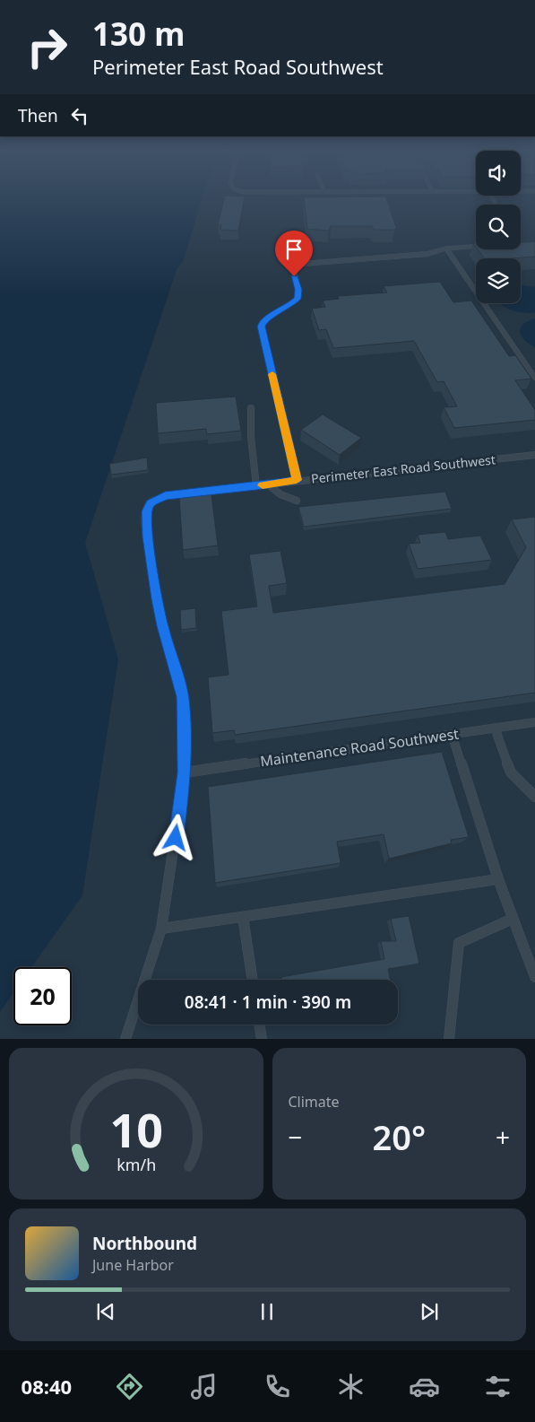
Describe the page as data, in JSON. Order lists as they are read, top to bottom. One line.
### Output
{"streets":{"lane":["Perimeter East Road Southwest","Maintenance Road Southwest"]},"crossings":[["Perimeter East Road Southwest","Maintenance Road Southwest"]],"page":{"turn":["130 m","Perimeter East Road Southwest"],"then":"Then","limit":"20","trip":"08:41 · 1 min · 390 m","tile":"Climate","heat":["−","20°","+"],"song":["Northbound","June Harbor"],"tabs":"08:40","gauge":["10","km/h"]}}
